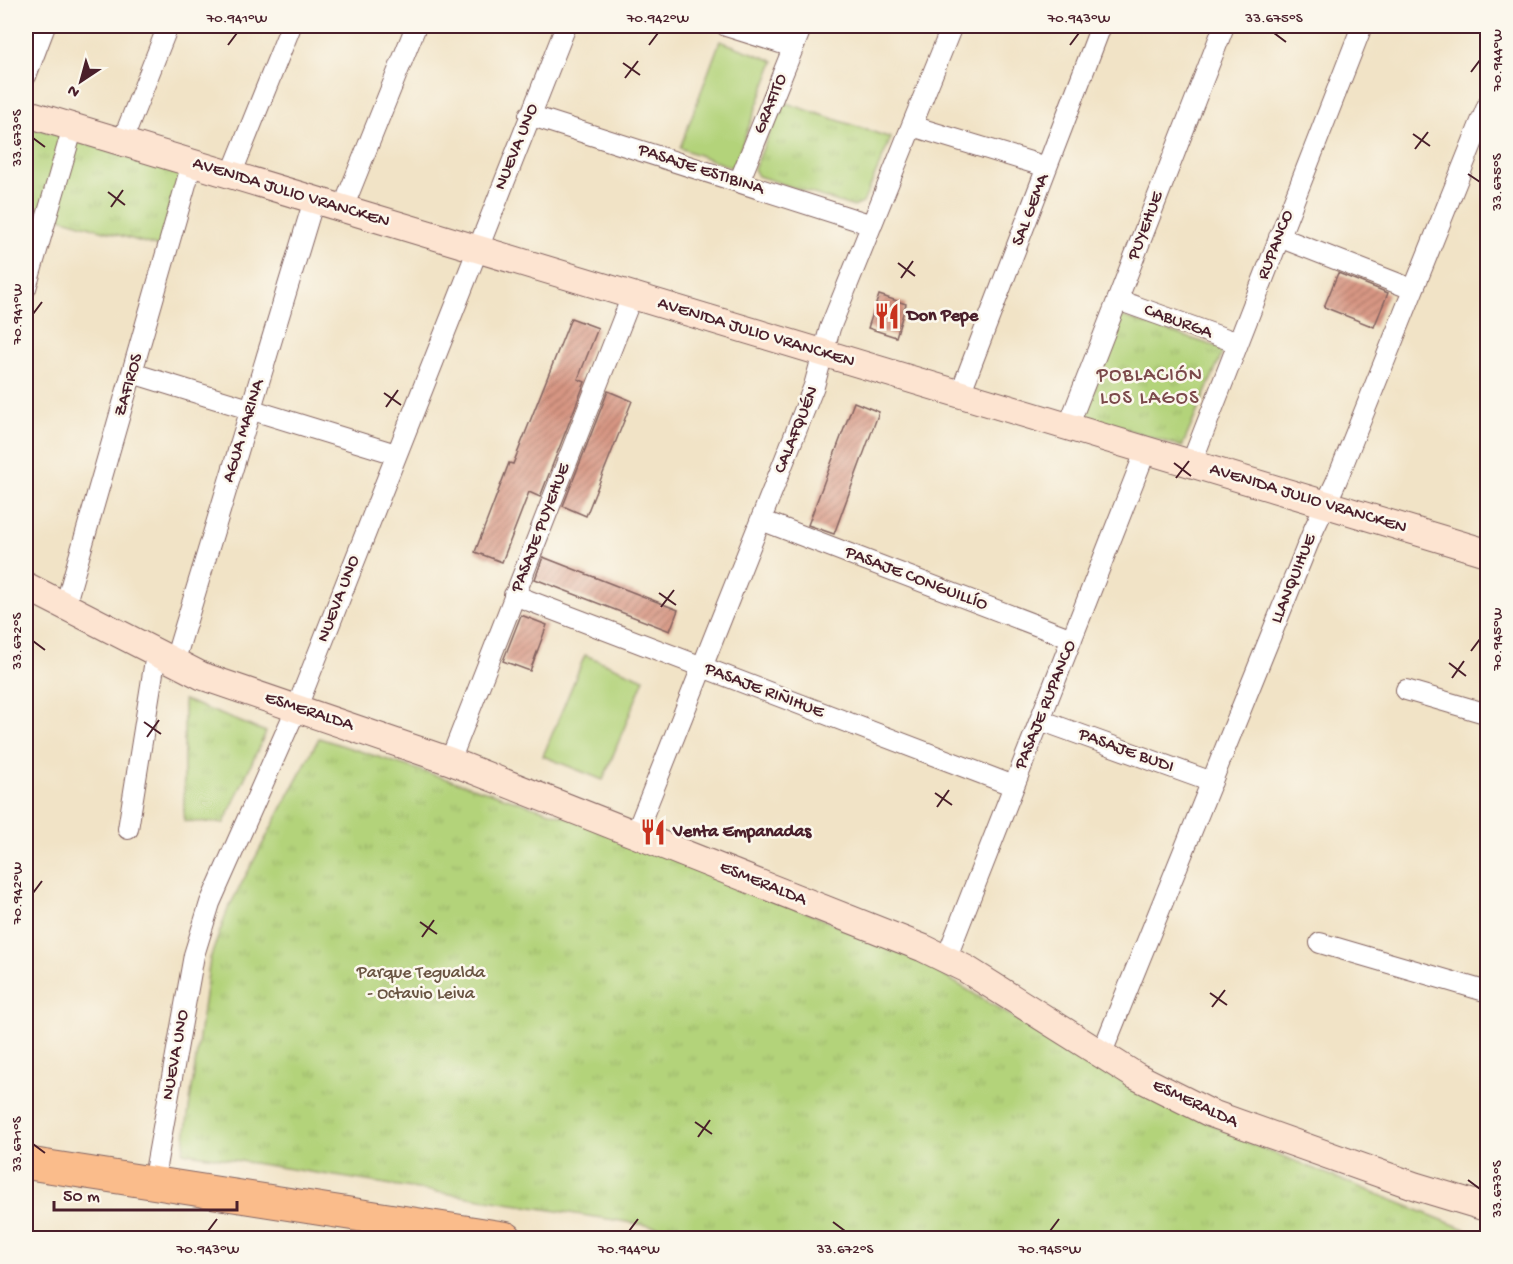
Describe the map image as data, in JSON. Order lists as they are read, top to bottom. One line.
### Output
{"streets":{"street":["GRAFITO","NUEVA UNO","PASAJE ESTIBINA","AVENIDA JULIO VRANCKEN","SAL GEMA","PUYEHUE","RUPANCO","CABURGA","ZAFIROS","CALAFQUÉN","AGUA MARINA","PASAJE PUYEHUE","PASAJE CONGUILLÍO","LLANQUIHUE","PASAJE RIÑIHUE","PASAJE RUPANCO","ESMERALDA","PASAJE BUDI"]},"crossings":[["GRAFITO","PASAJE ESTIBINA"],["NUEVA UNO","PASAJE ESTIBINA"],["NUEVA UNO","AVENIDA JULIO VRANCKEN"],["NUEVA UNO","ESMERALDA"],["PASAJE ESTIBINA","CALAFQUÉN"],["AVENIDA JULIO VRANCKEN","SAL GEMA"],["AVENIDA JULIO VRANCKEN","PUYEHUE"],["AVENIDA JULIO VRANCKEN","RUPANCO"],["AVENIDA JULIO VRANCKEN","ZAFIROS"],["AVENIDA JULIO VRANCKEN","CALAFQUÉN"],["AVENIDA JULIO VRANCKEN","AGUA MARINA"],["AVENIDA JULIO VRANCKEN","PASAJE PUYEHUE"],["AVENIDA JULIO VRANCKEN","LLANQUIHUE"],["AVENIDA JULIO VRANCKEN","PASAJE RUPANCO"],["PUYEHUE","CABURGA"],["RUPANCO","CABURGA"],["ZAFIROS","ESMERALDA"],["CALAFQUÉN","PASAJE CONGUILLÍO"],["CALAFQUÉN","PASAJE RIÑIHUE"],["CALAFQUÉN","ESMERALDA"],["AGUA MARINA","ESMERALDA"],["PASAJE PUYEHUE","PASAJE RIÑIHUE"],["PASAJE PUYEHUE","ESMERALDA"],["PASAJE CONGUILLÍO","PASAJE RUPANCO"],["LLANQUIHUE","ESMERALDA"],["LLANQUIHUE","PASAJE BUDI"],["PASAJE RIÑIHUE","PASAJE RUPANCO"],["PASAJE RUPANCO","ESMERALDA"],["PASAJE RUPANCO","PASAJE BUDI"]],"districts":["POBLACIÓN LOS LAGOS"],"parks":["Parque Tegualda - Octavio Leiva"],"places":{"restaurant":["Don Pepe","Venta Empanadas"]},"scale_bar":"50 m","north":"bottom left","coordinates":["70.941°W","70.942°W","70.943°W","33.675°S","70.944°W","33.673°S","70.945°W","33.672°S","33.671°S"]}
